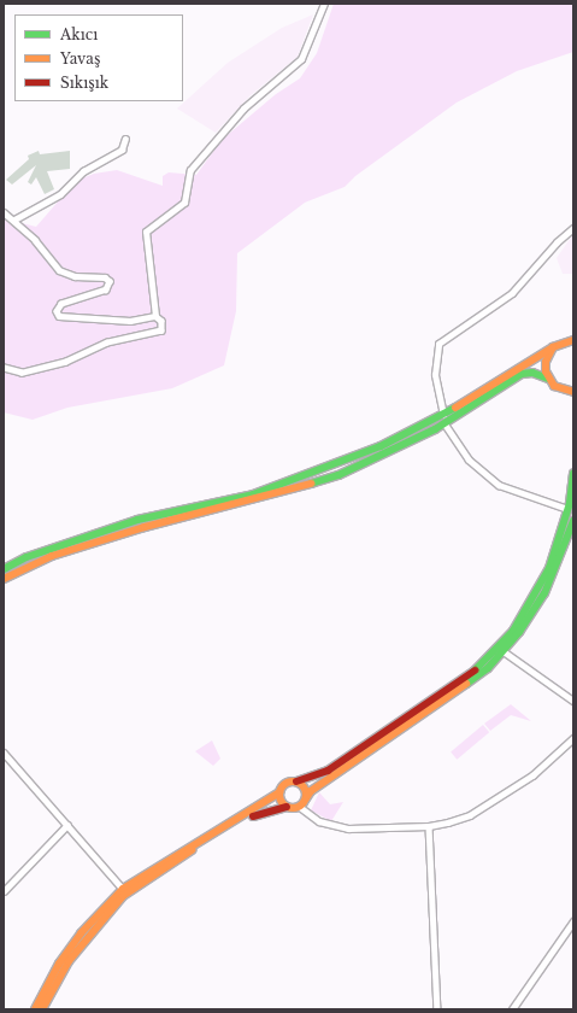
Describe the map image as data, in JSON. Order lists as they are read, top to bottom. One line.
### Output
{"legend":["Akıcı","Yavaş","Sıkışık"]}
